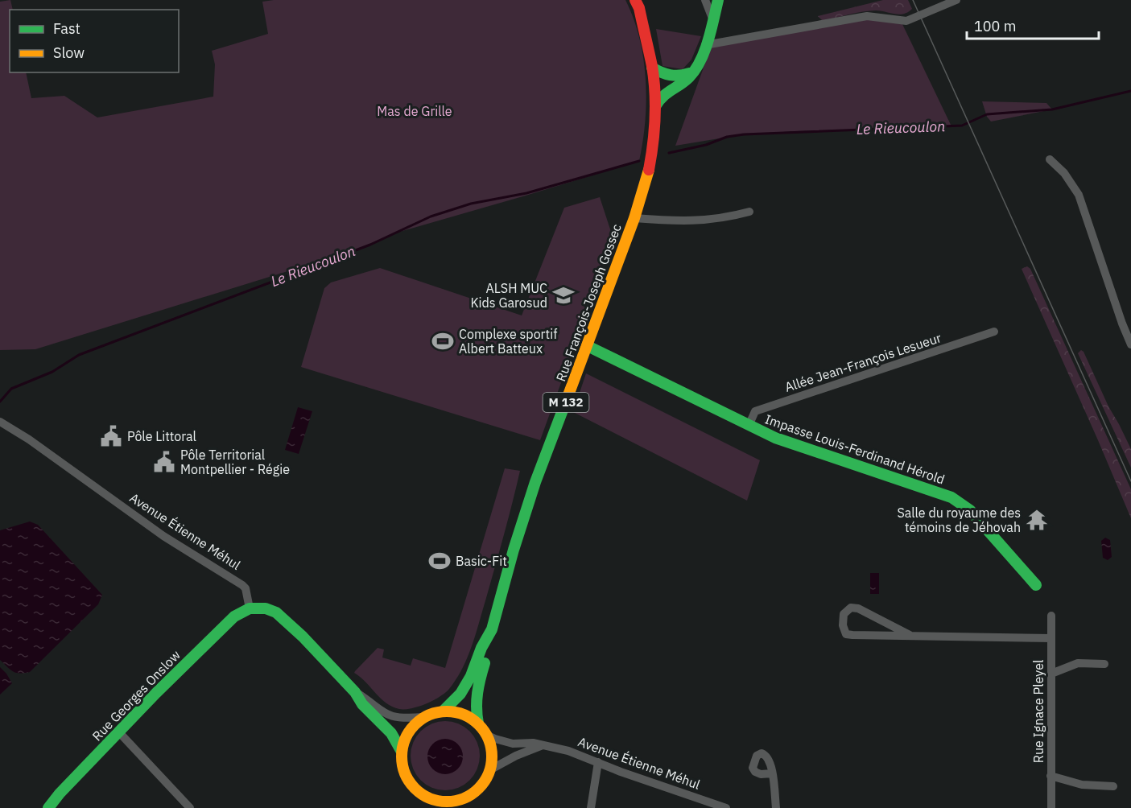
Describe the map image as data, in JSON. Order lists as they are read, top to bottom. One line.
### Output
{"streets":{"street":["Rue François-Joseph Gossec","Allée Jean-François Lesueur","M 132","Impasse Louis-Ferdinand Hérold","Avenue Étienne Méhul","Rue Georges Onslow","Rue Ignace Pleyel"]},"crossings":[["Rue François-Joseph Gossec","M 132"],["Rue François-Joseph Gossec","Impasse Louis-Ferdinand Hérold"],["Rue François-Joseph Gossec","Avenue Étienne Méhul"],["Allée Jean-François Lesueur","Impasse Louis-Ferdinand Hérold"],["Avenue Étienne Méhul","Rue Georges Onslow"]],"water":["Le Rieucoulon"],"parks":["Mas de Grille"],"places":{"school or university":["ALSH MUC Kids Garosud"],"sports":["Complexe sportif Albert Batteux","Basic-Fit"],"public building":["Pôle Littoral","Pôle Territorial Montpellier - Régie"],"temple":["Salle du royaume des témoins de Jéhovah"]},"legend":["Fast","Slow"],"scale_bar":"100 m"}
